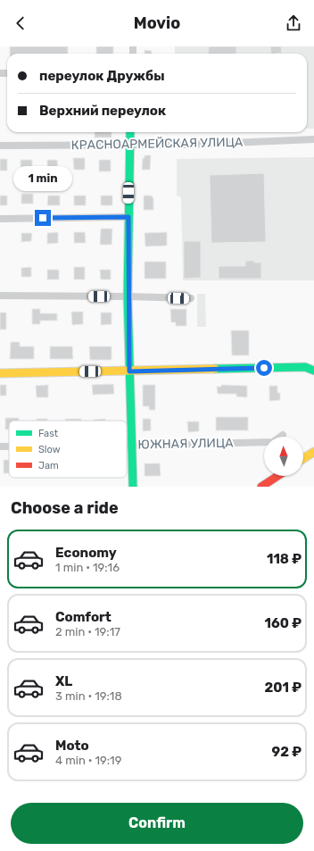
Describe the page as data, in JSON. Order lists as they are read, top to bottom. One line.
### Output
{"streets":{"street":["КРАСНОАРМЕЙСКАЯ УЛИЦА","ЮЖНАЯ УЛИЦА"]},"legend":["Fast","Slow","Jam"],"north":"top","page":{"header":"Movio","banner":["переулок Дружбы","Верхний переулок"],"bubble":"1 min","heading":"Choose a ride","list":[{"name":"Economy","note":"1 min · 19:16","value":"118 ₽"},{"name":"Comfort","note":"2 min · 19:17","value":"160 ₽"},{"name":"XL","note":"3 min · 19:18","value":"201 ₽"},{"name":"Moto","note":"4 min · 19:19","value":"92 ₽"}],"buttons":"Confirm"}}
